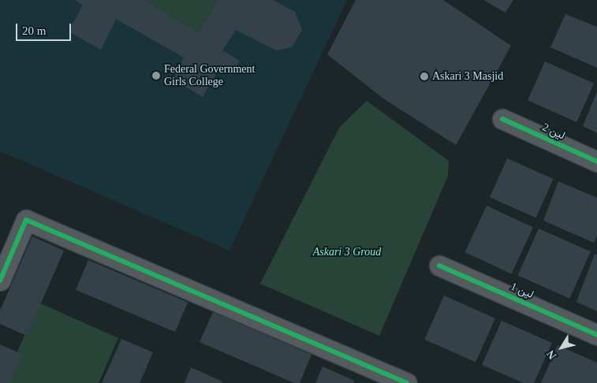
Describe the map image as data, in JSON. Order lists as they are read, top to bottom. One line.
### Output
{"streets":{"street":["لین 2","لین 1"]},"parks":["Askari 3 Groud"],"places":["Federal Government Girls College","Askari 3 Masjid"],"scale_bar":"20 m","north":"bottom left"}
